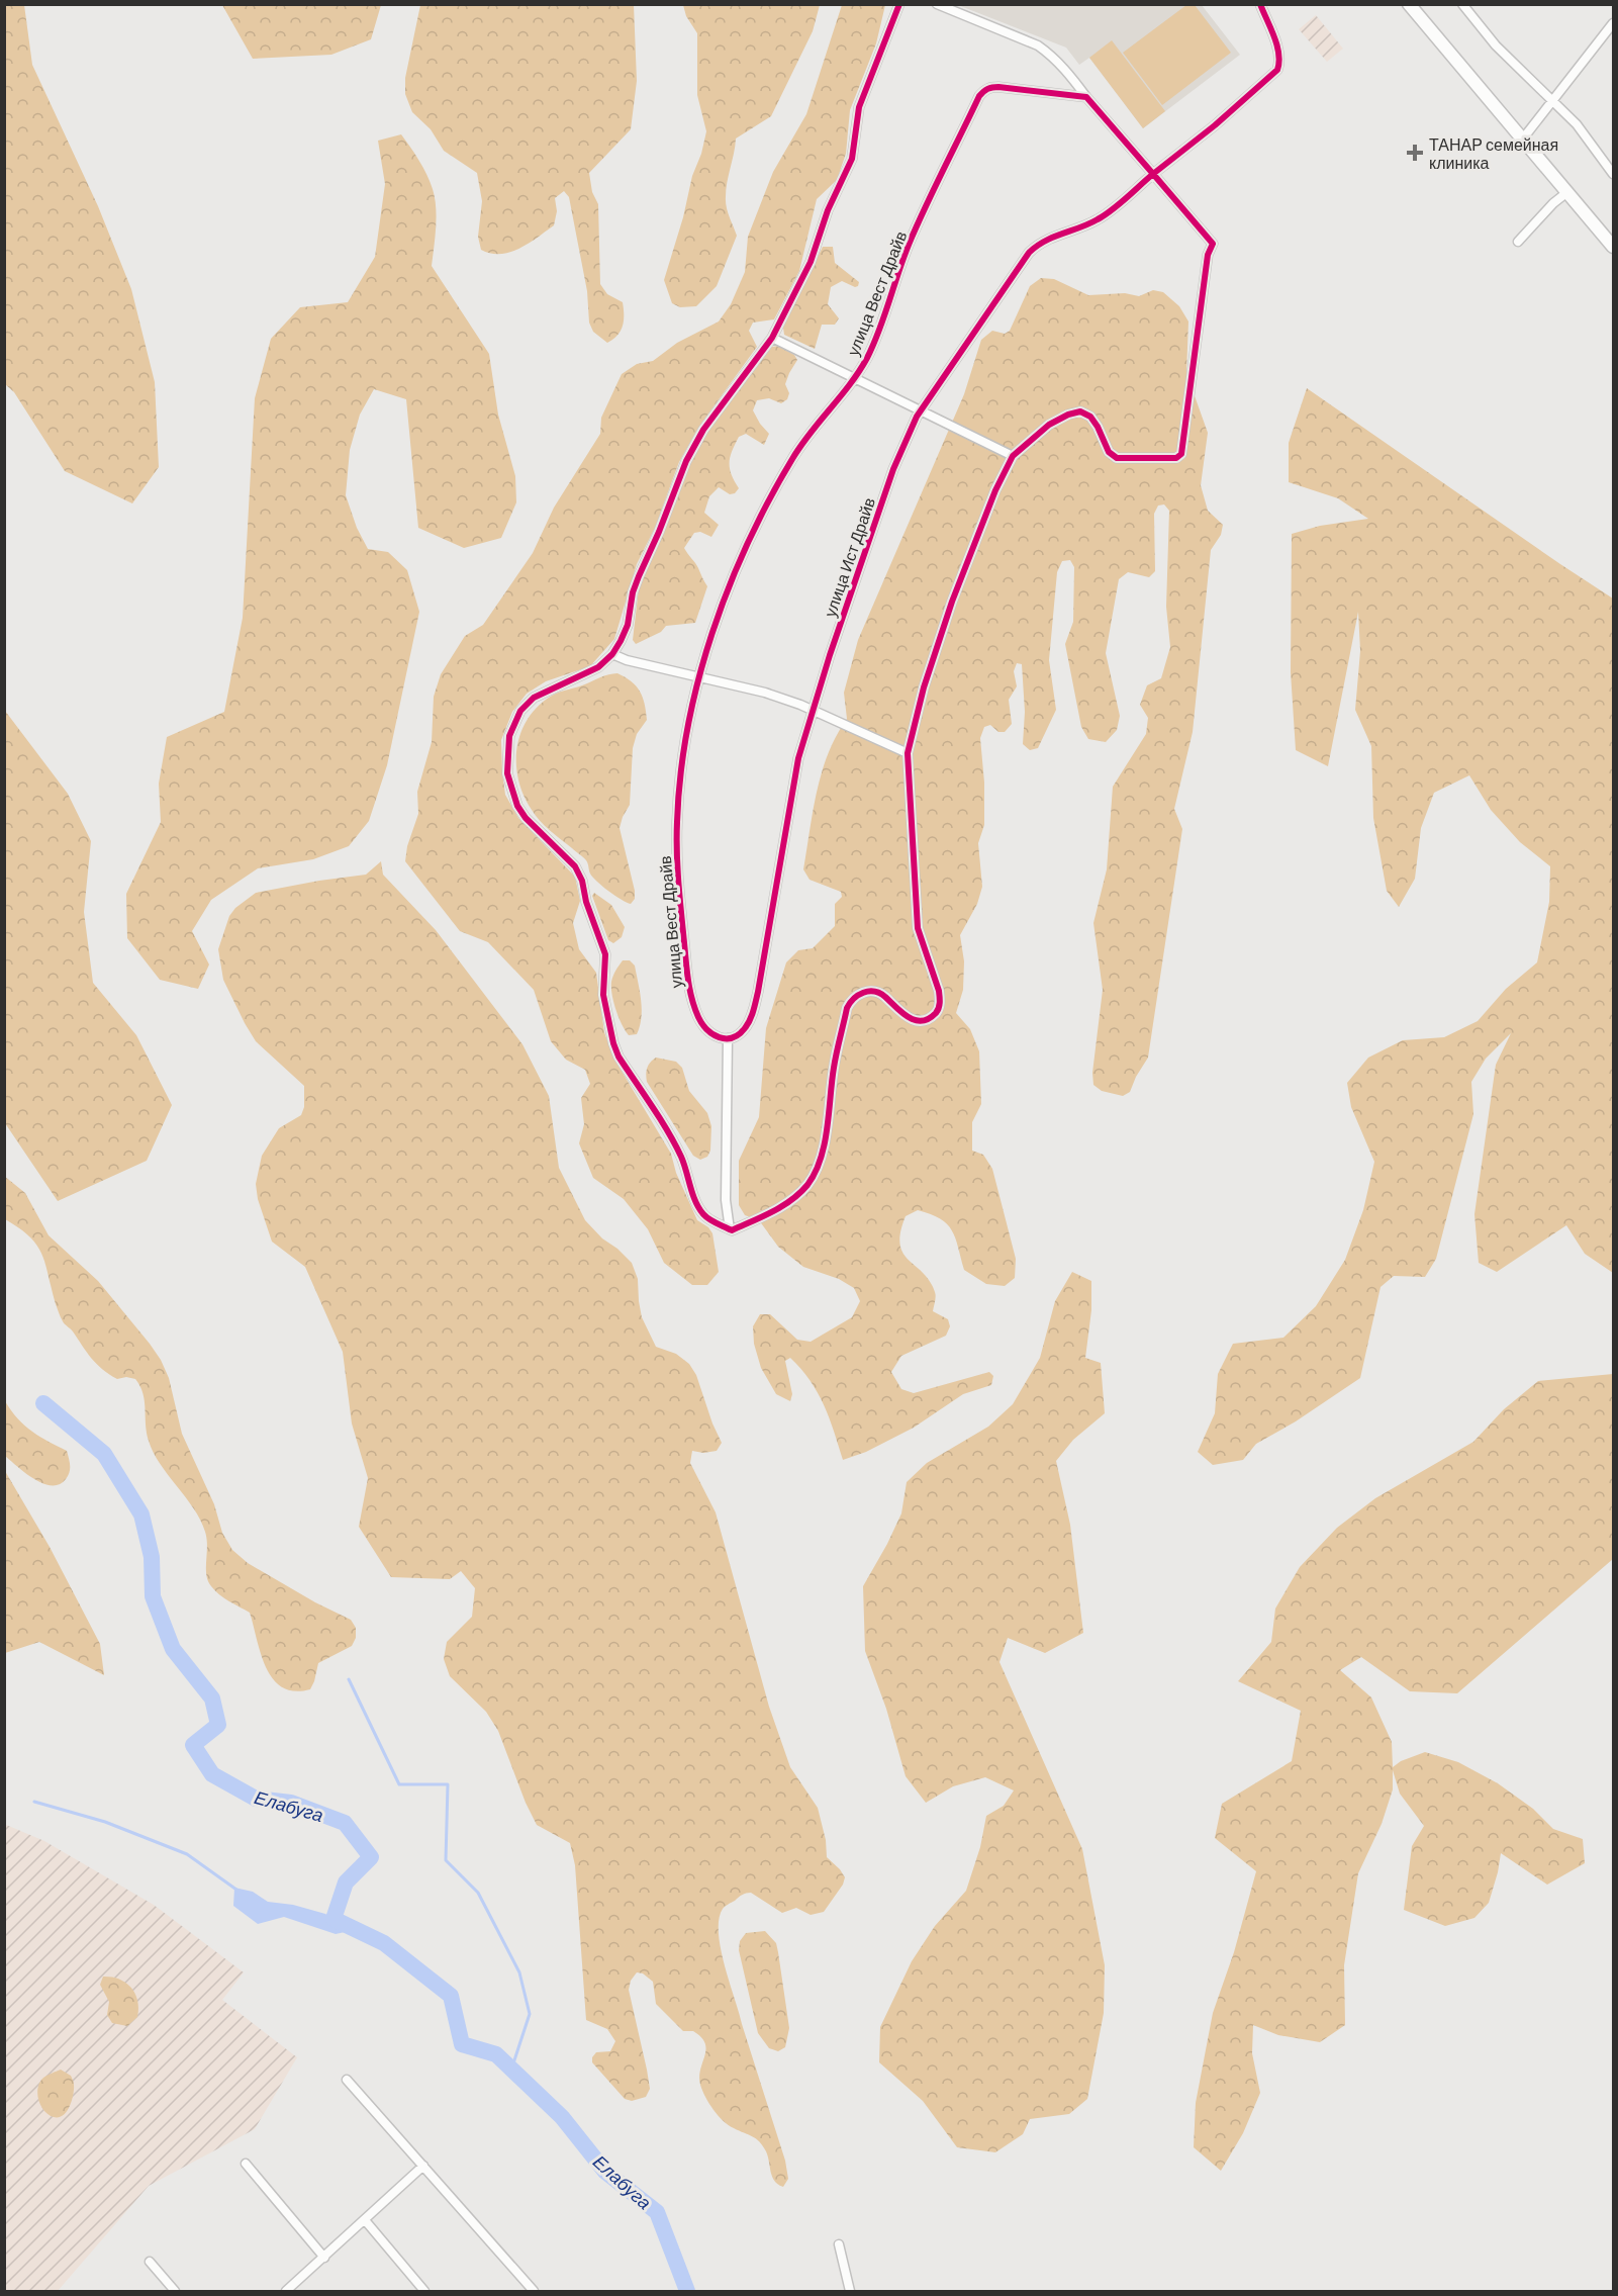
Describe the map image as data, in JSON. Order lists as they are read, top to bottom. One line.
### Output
{"streets":{"street":["улица Вест Драйв","улица Ист Драйв"]},"crossings":[["улица Вест Драйв","улица Ист Драйв"]],"water":["Елабуга"],"places":{"health":["ТАНАР семейная клиника"]}}
